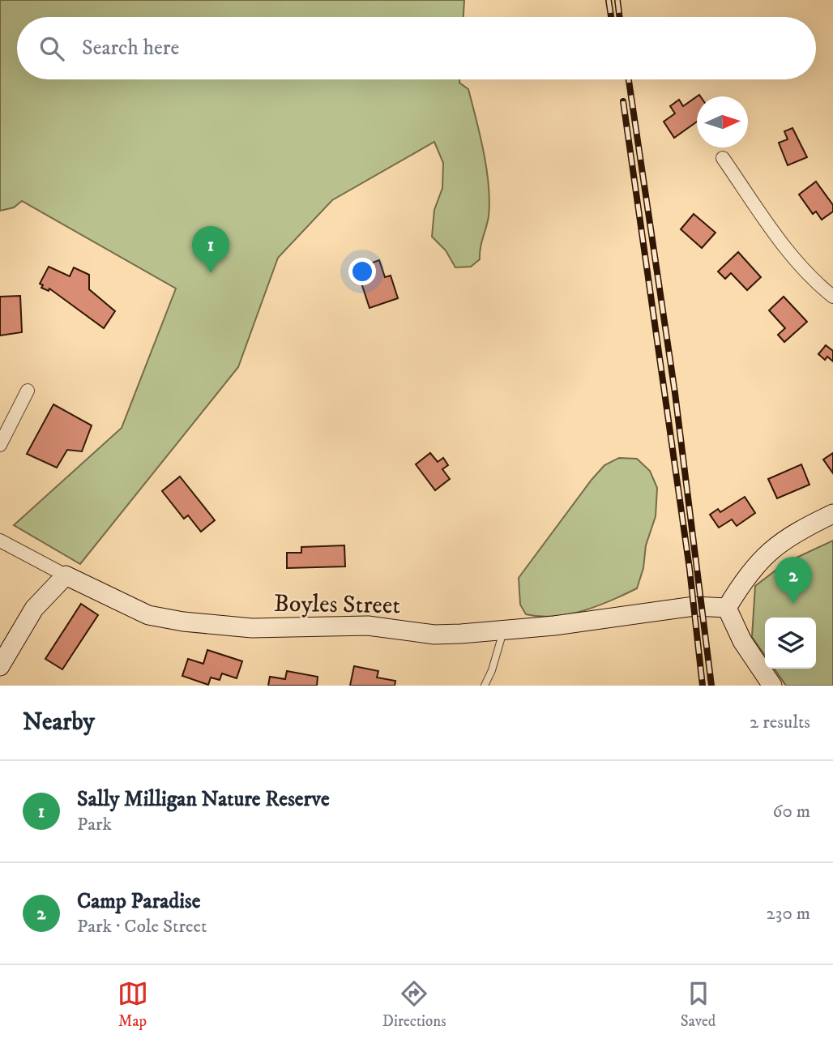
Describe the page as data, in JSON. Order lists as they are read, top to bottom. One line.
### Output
{"streets":{"street":["Boyles Street"]},"north":"right","page":{"search":"Search here","pins":["1","2"],"heading":["Nearby","2 results"],"list":[{"mark":"1","name":"Sally Milligan Nature Reserve","note":"Park","value":"60 m"},{"mark":"2","name":"Camp Paradise","note":"Park · Cole Street","value":"230 m"}],"nav":["Map","Directions","Saved"]}}
